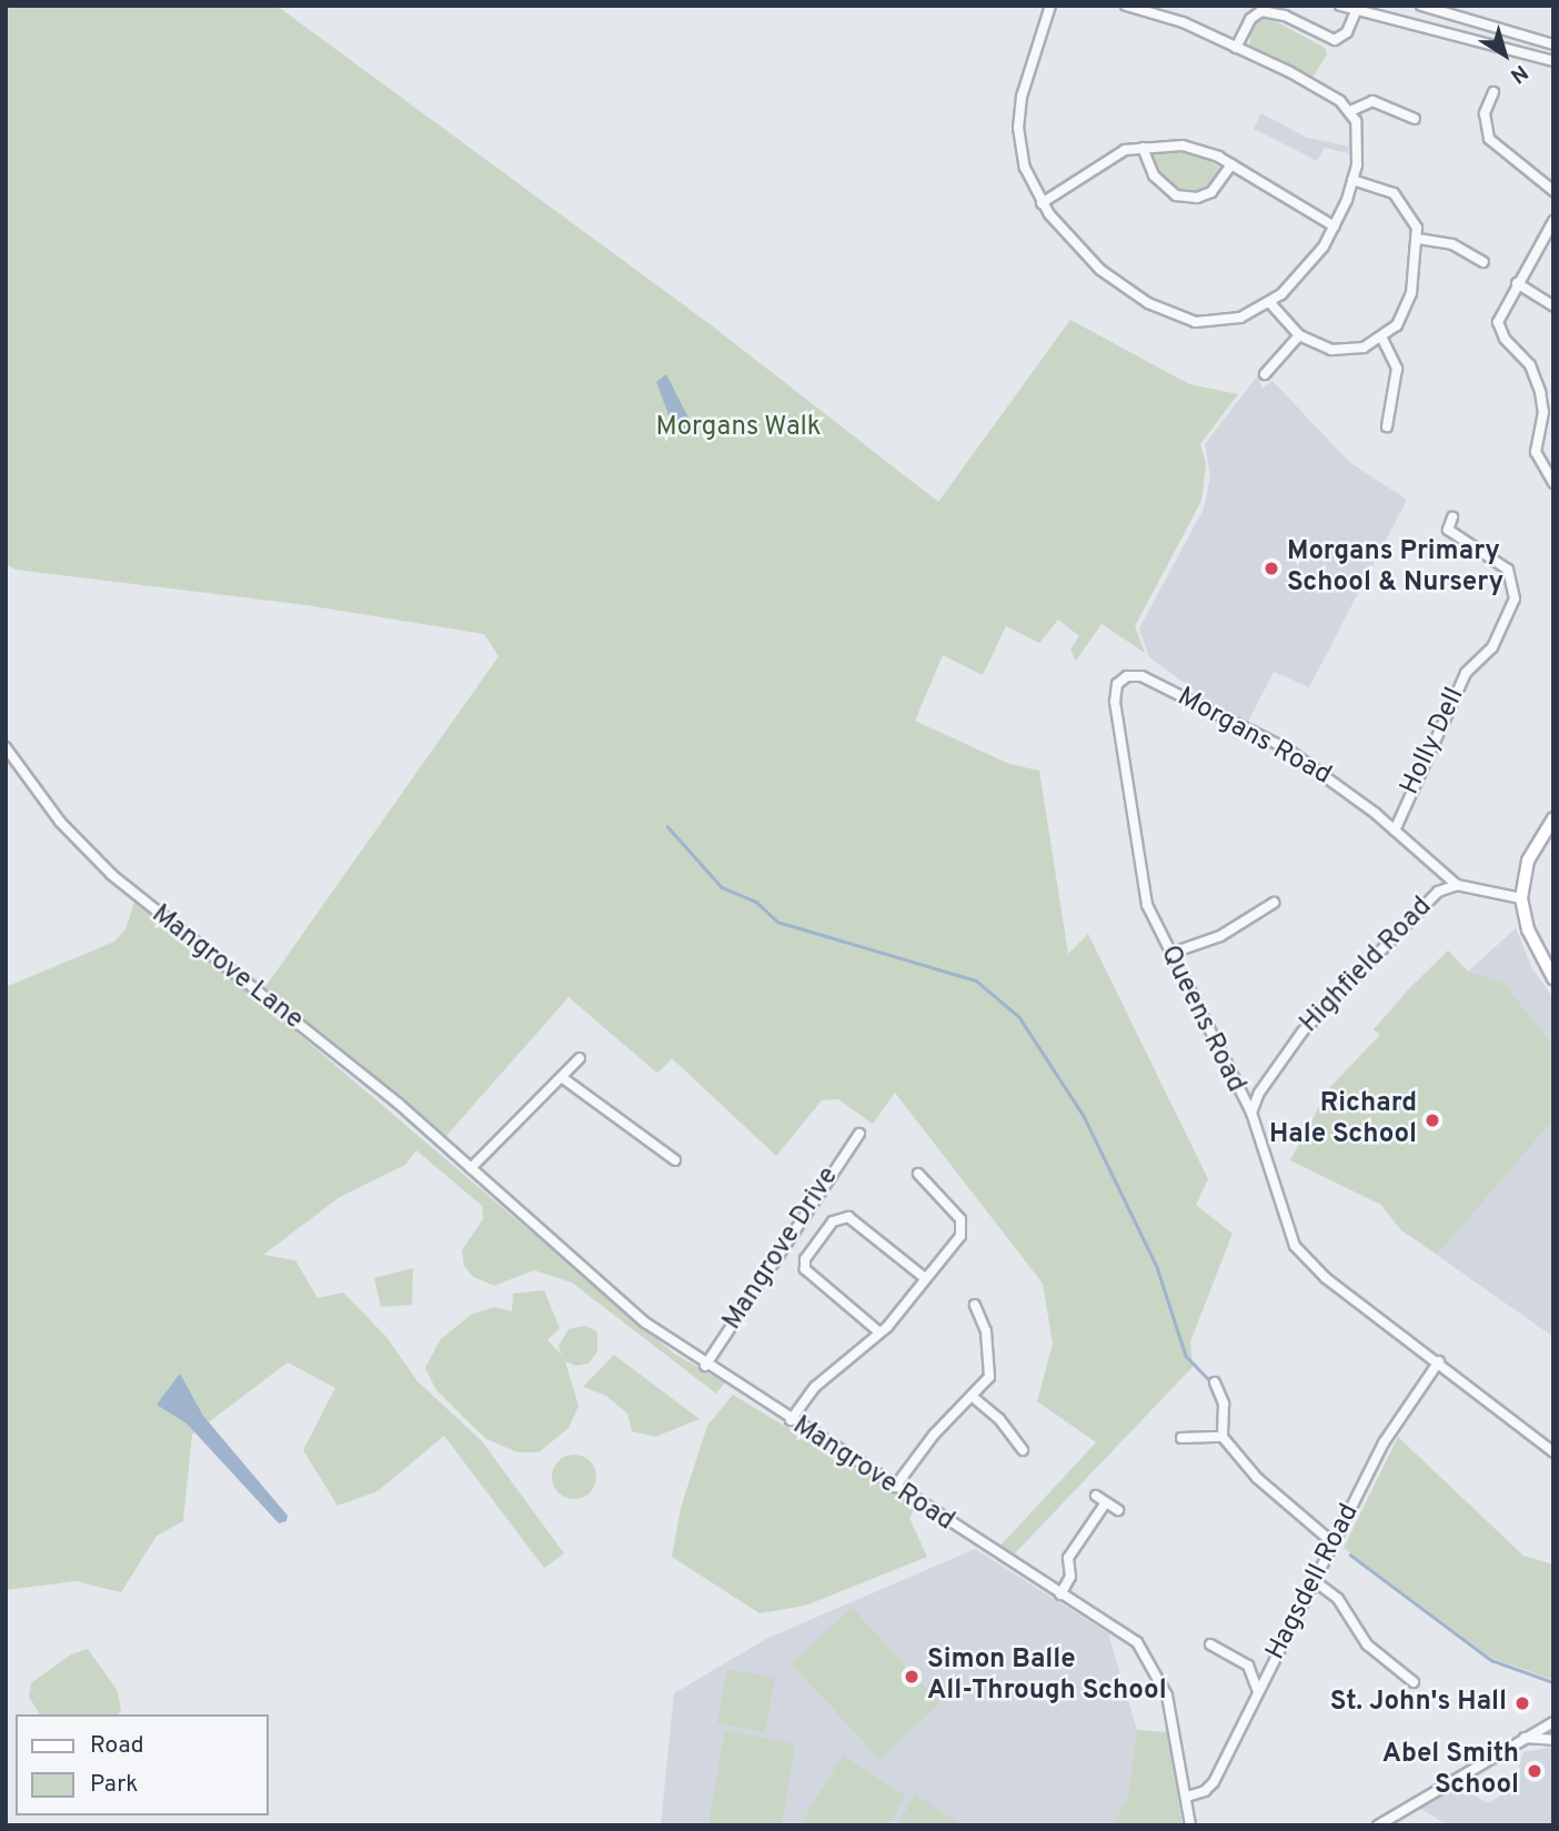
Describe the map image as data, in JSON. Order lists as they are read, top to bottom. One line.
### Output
{"streets":{"street":["Morgans Road","Holly Dell","Highfield Road","Mangrove Lane","Queens Road","Mangrove Drive","Mangrove Road","Hagsdell Road"]},"crossings":[["Morgans Road","Holly Dell"],["Morgans Road","Highfield Road"],["Morgans Road","Queens Road"],["Highfield Road","Queens Road"],["Mangrove Lane","Mangrove Road"],["Queens Road","Hagsdell Road"],["Mangrove Drive","Mangrove Road"],["Mangrove Road","Hagsdell Road"]],"parks":["Morgans Walk"],"places":["Morgans Primary School & Nursery","Richard Hale School","Simon Balle All-Through School","St. John's Hall","Abel Smith School"],"legend":["Road","Park"],"north":"bottom right"}
